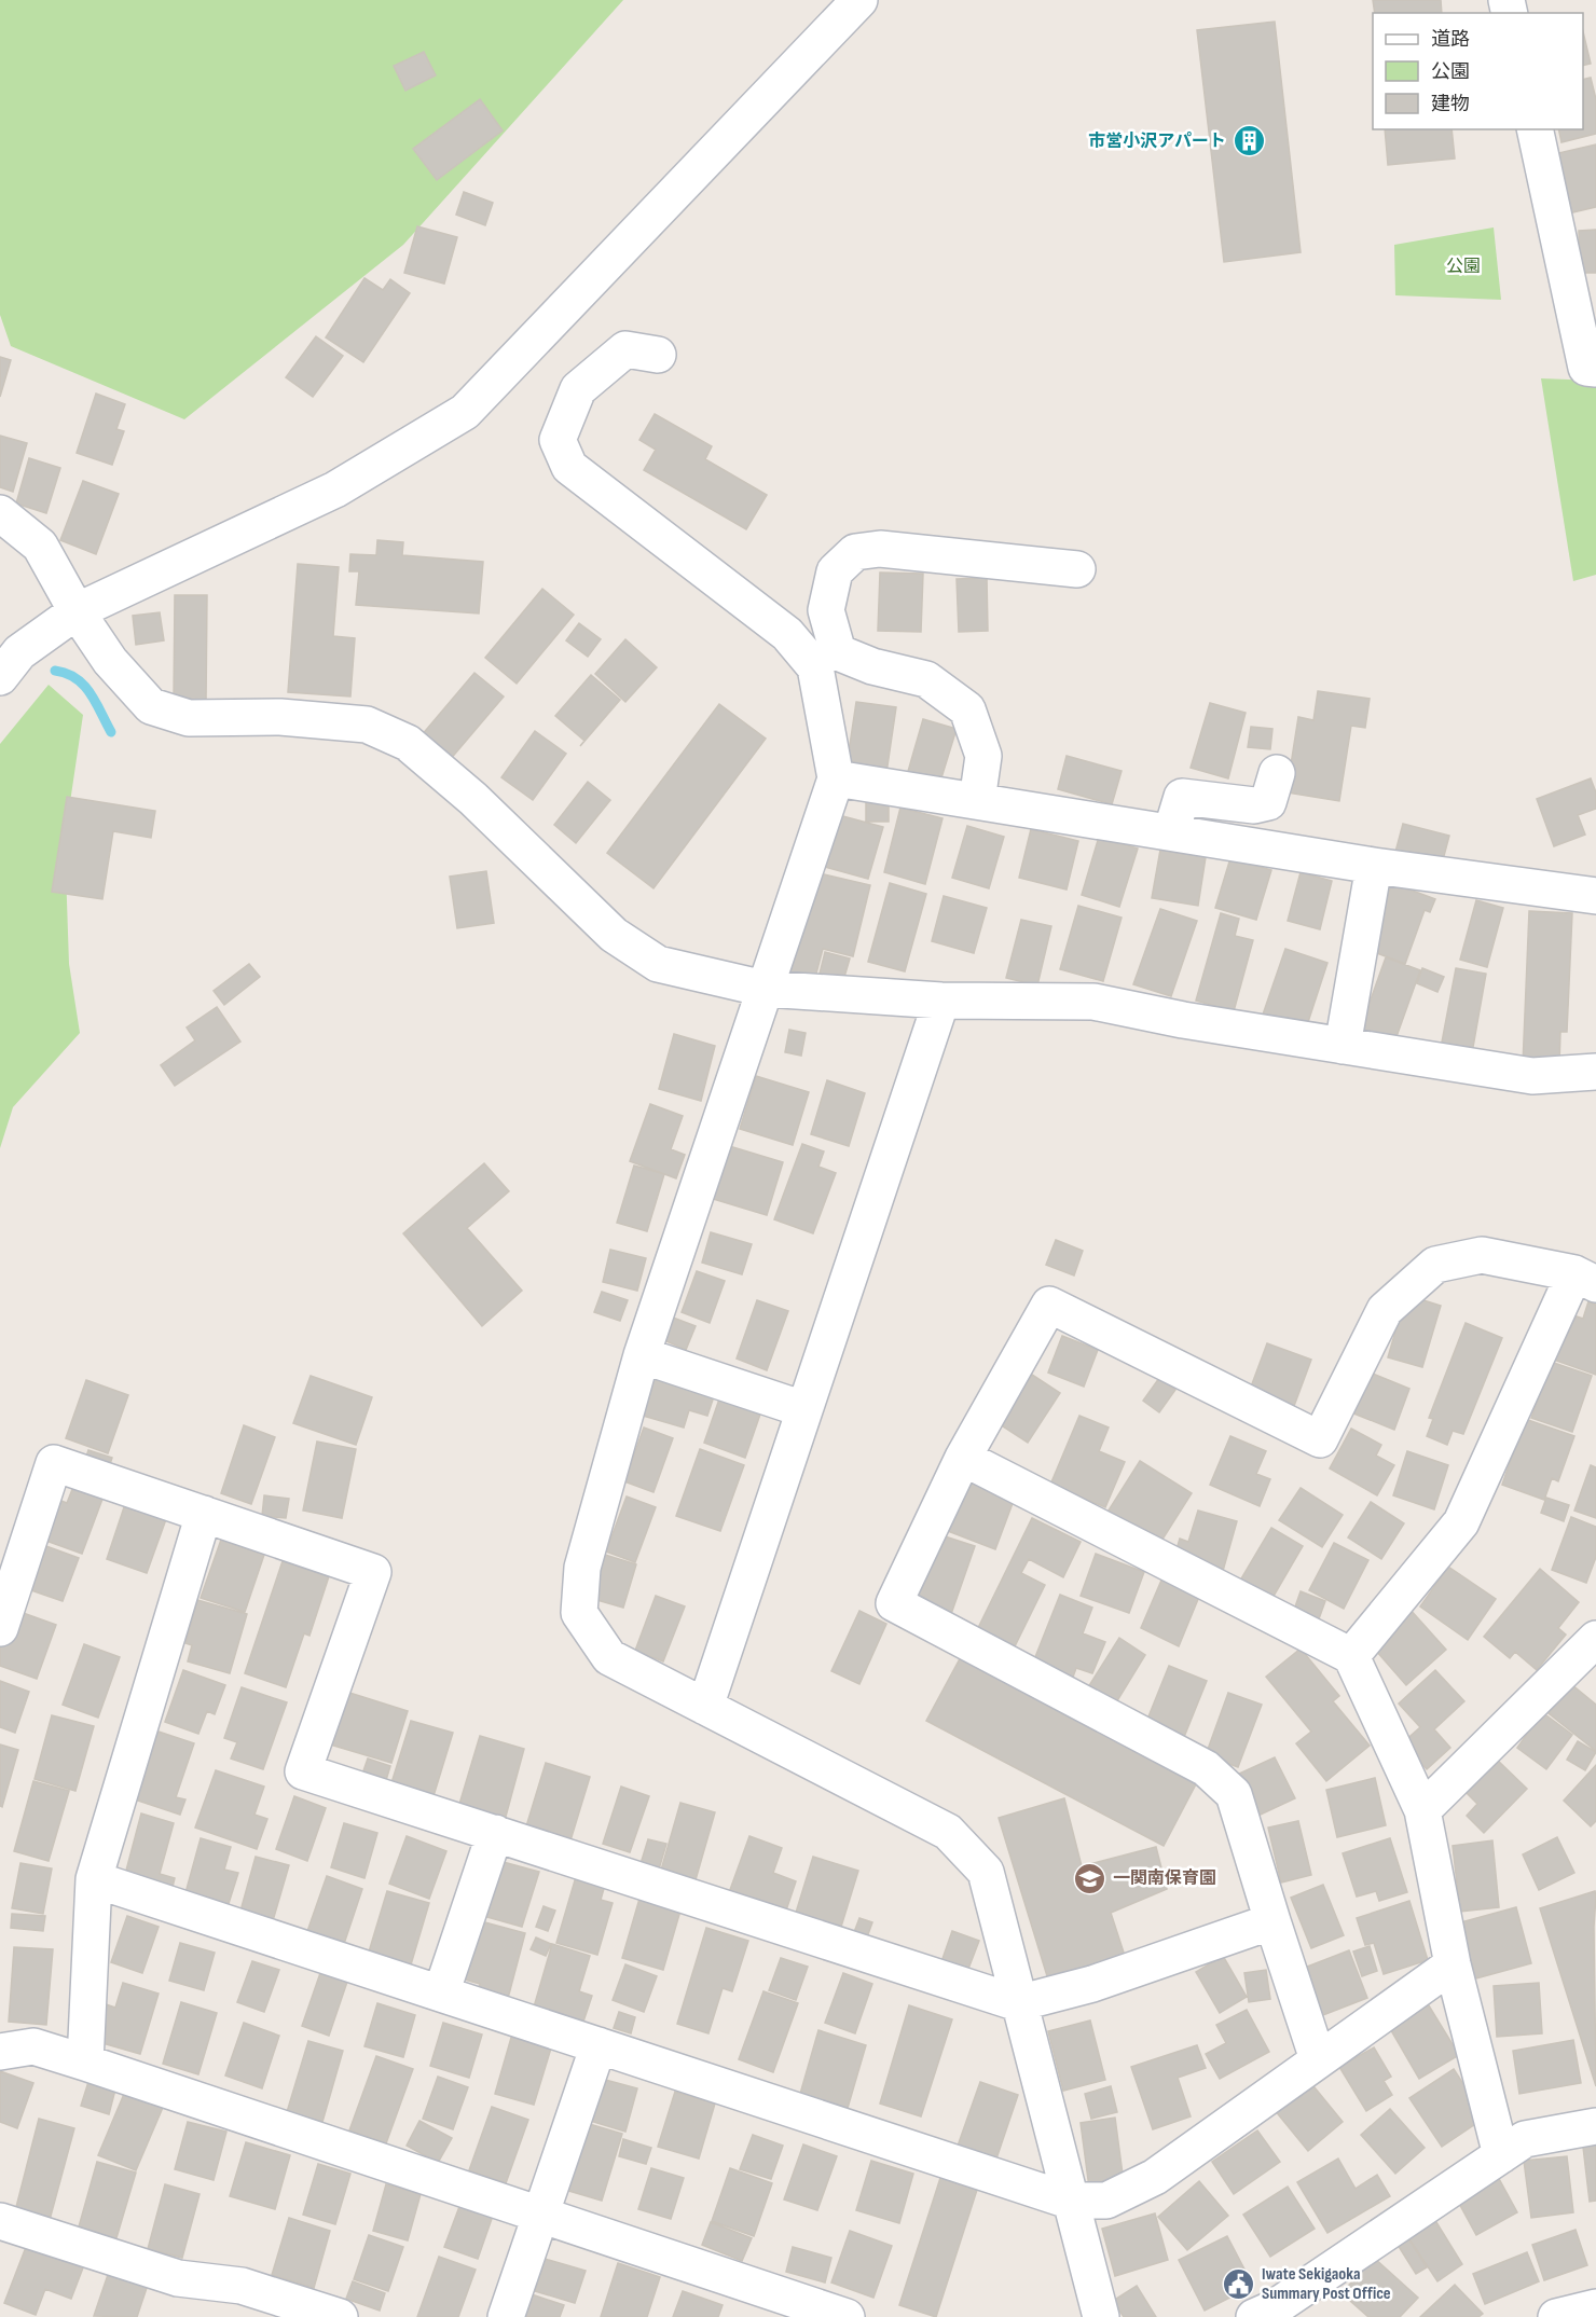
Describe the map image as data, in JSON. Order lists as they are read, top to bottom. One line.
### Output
{"parks":["公園"],"places":{"building":["市営小沢アパート"],"school or university":["一関南保育園"],"public building":["Iwate Sekigaoka Summary Post Office"]},"legend":["道路","公園","建物"]}
